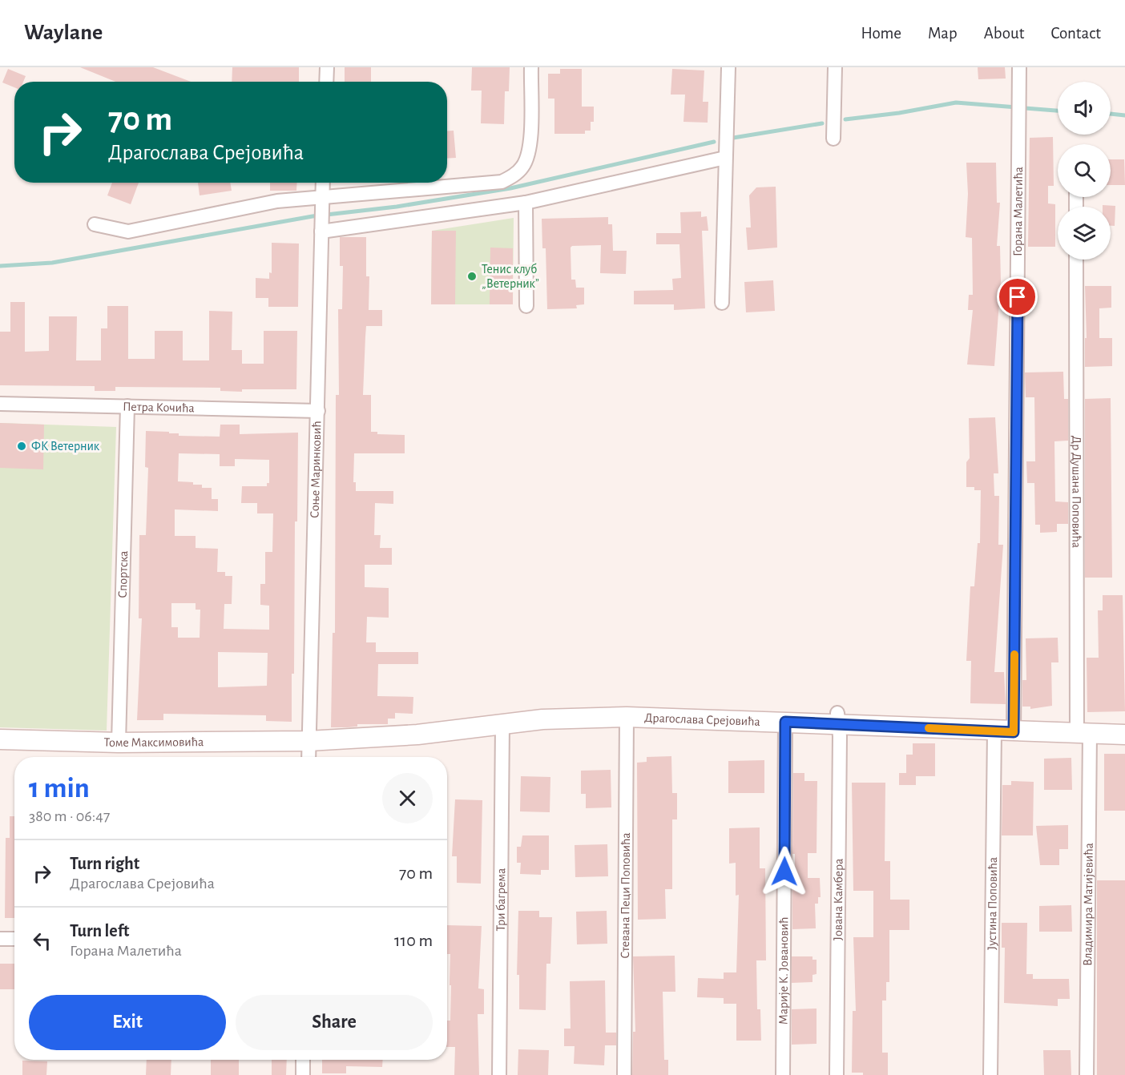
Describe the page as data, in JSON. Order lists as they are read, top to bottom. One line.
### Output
{"streets":{"street":["Горана Малетића","Петра Кочића","Соње Маринковић","Др Душана Поповића","Спортска","Драгослава Срејовића","Томе Максимовића","Стевана Пеци Поповића","Три багрема","Јована Камбера","Јустина Поповића","Владимира Матијевића","Марије К. Јовановић"]},"crossings":[["Горана Малетића","Драгослава Срејовића"],["Петра Кочића","Соње Маринковић"],["Петра Кочића","Спортска"],["Соње Маринковић","Драгослава Срејовића"],["Соње Маринковић","Томе Максимовића"],["Др Душана Поповића","Драгослава Срејовића"],["Др Душана Поповића","Владимира Матијевића"],["Спортска","Томе Максимовића"],["Драгослава Срејовића","Томе Максимовића"],["Драгослава Срејовића","Стевана Пеци Поповића"],["Драгослава Срејовића","Три багрема"],["Драгослава Срејовића","Јована Камбера"],["Драгослава Срејовића","Јустина Поповића"],["Драгослава Срејовића","Владимира Матијевића"],["Драгослава Срејовића","Марије К. Јовановић"]],"places":["Тенис клуб „Ветерник”","ФК Ветерник"],"page":{"header":"Waylane","nav":["Home","Map","About","Contact"],"turn":["70 m","Драгослава Срејовића"],"heading":["1 min","380 m · 06:47"],"list":[{"name":"Turn right","note":"Драгослава Срејовића","value":"70 m"},{"name":"Turn left","note":"Горана Малетића","value":"110 m"}],"buttons":["Exit","Share"]}}
